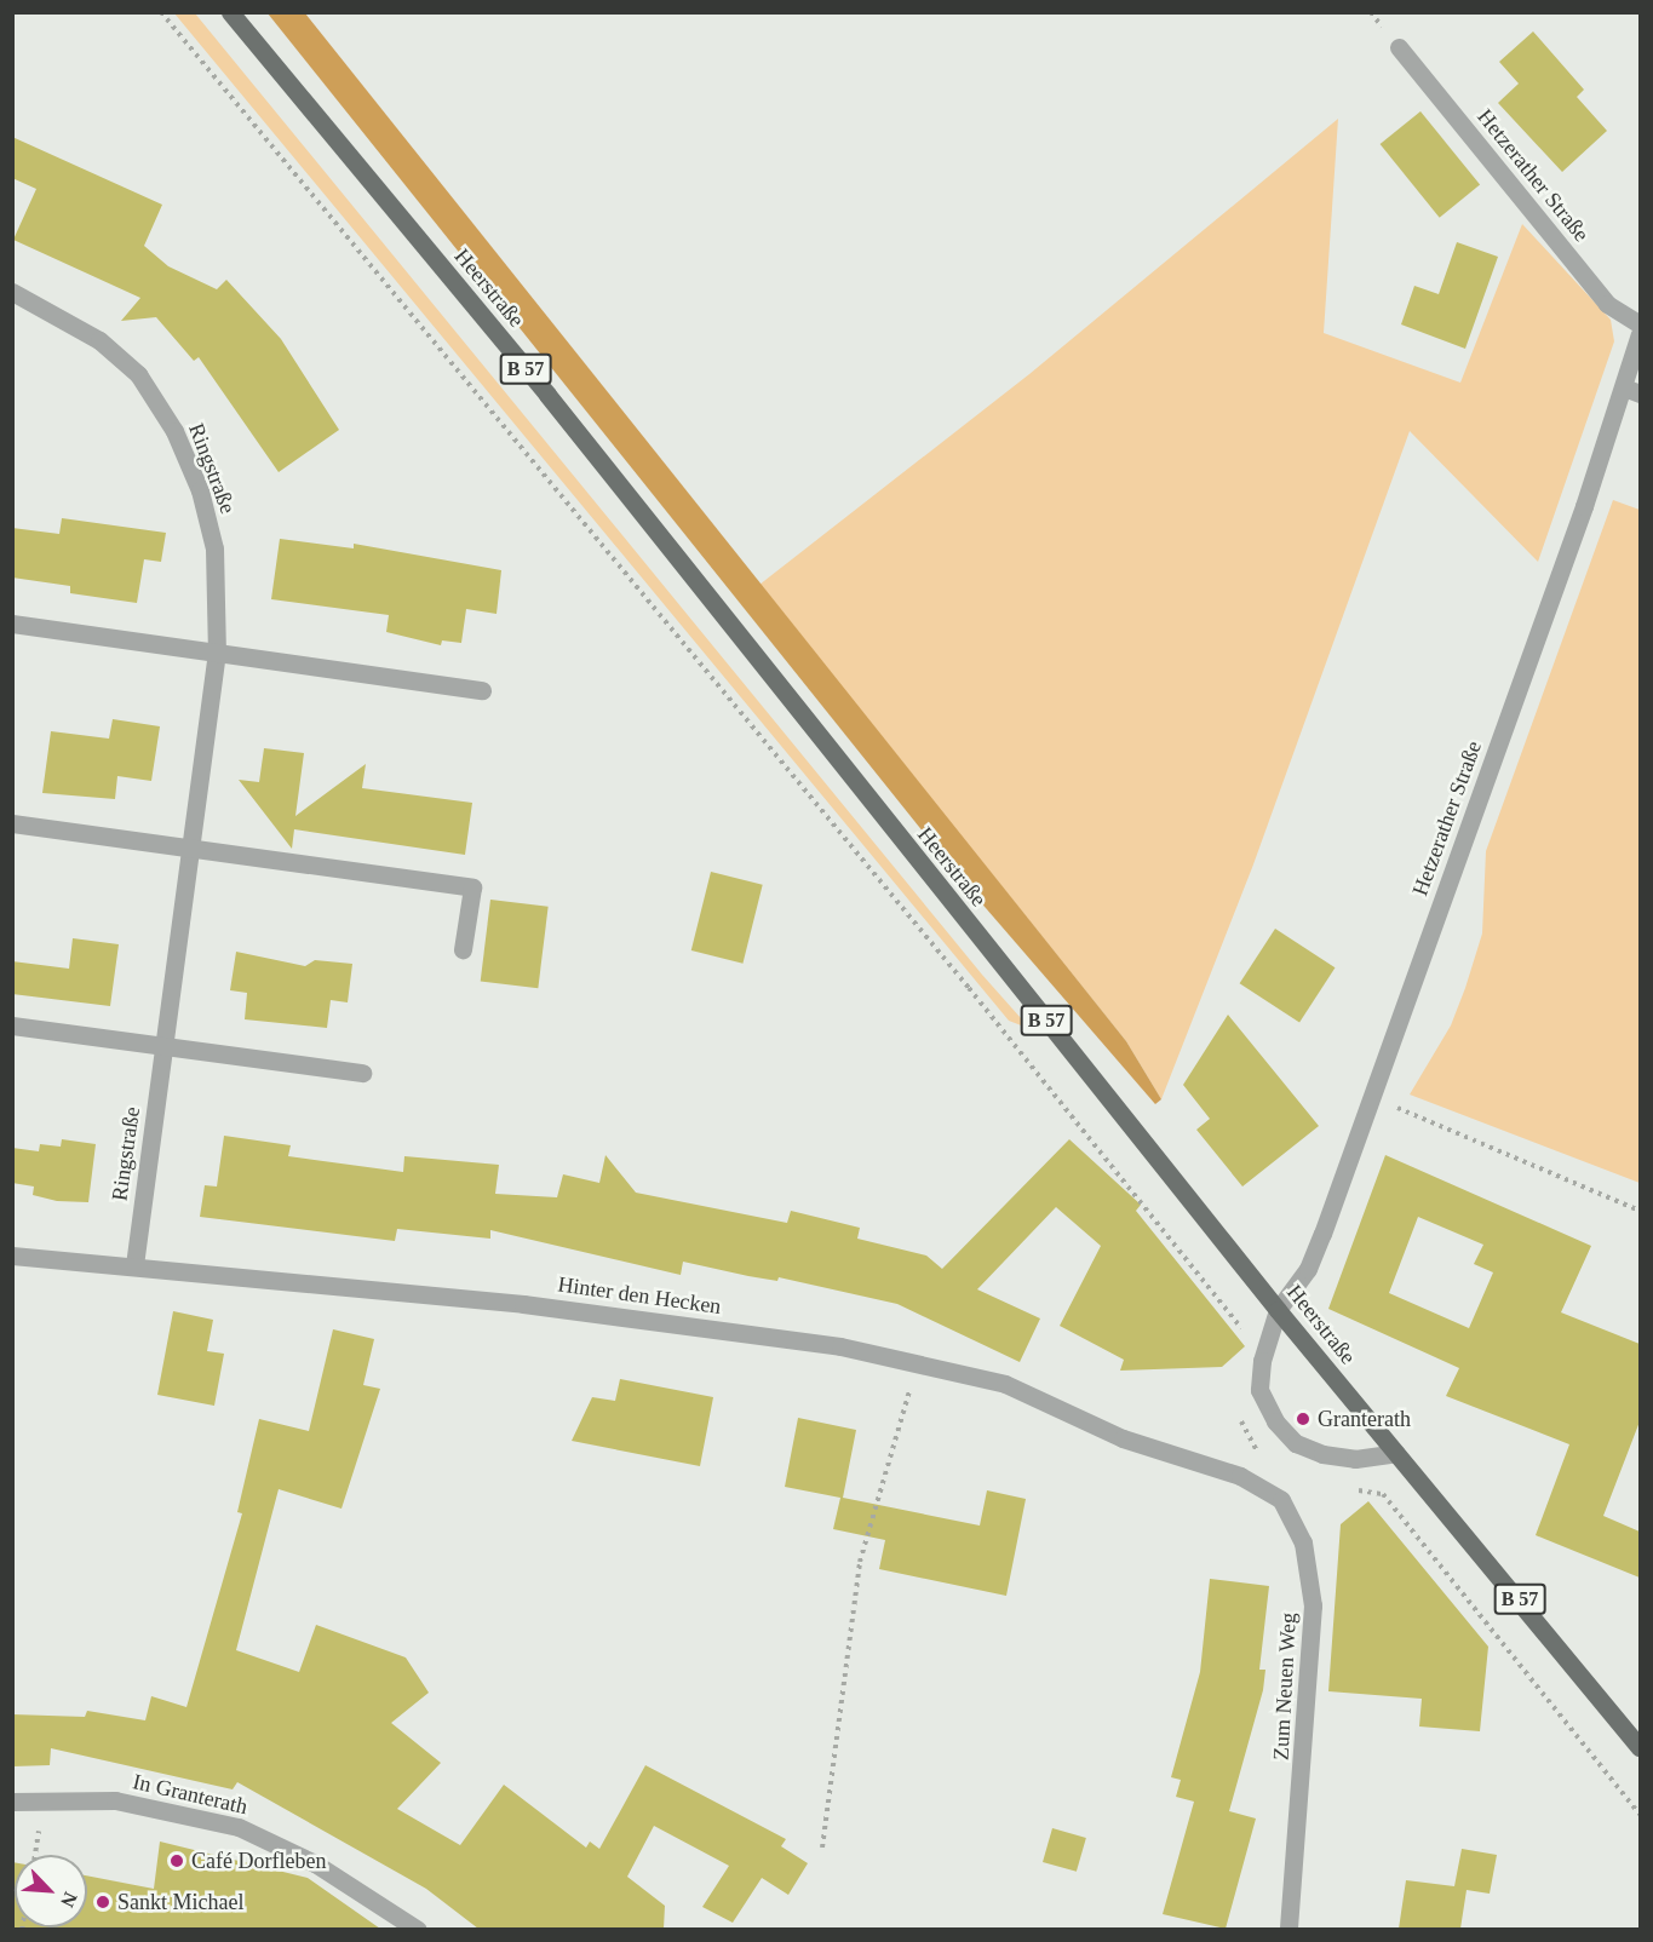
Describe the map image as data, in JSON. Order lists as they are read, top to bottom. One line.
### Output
{"streets":{"main road":["Heerstraße","B 57"],"street":["Hetzerather Straße","Ringstraße","Hinter den Hecken","Zum Neuen Weg","In Granterath"]},"crossings":[["Hetzerather Straße","Heerstraße"],["Ringstraße","Hinter den Hecken"],["Hinter den Hecken","Zum Neuen Weg"]],"places":["Granterath","Café Dorfleben","Sankt Michael"],"north":"bottom right"}
